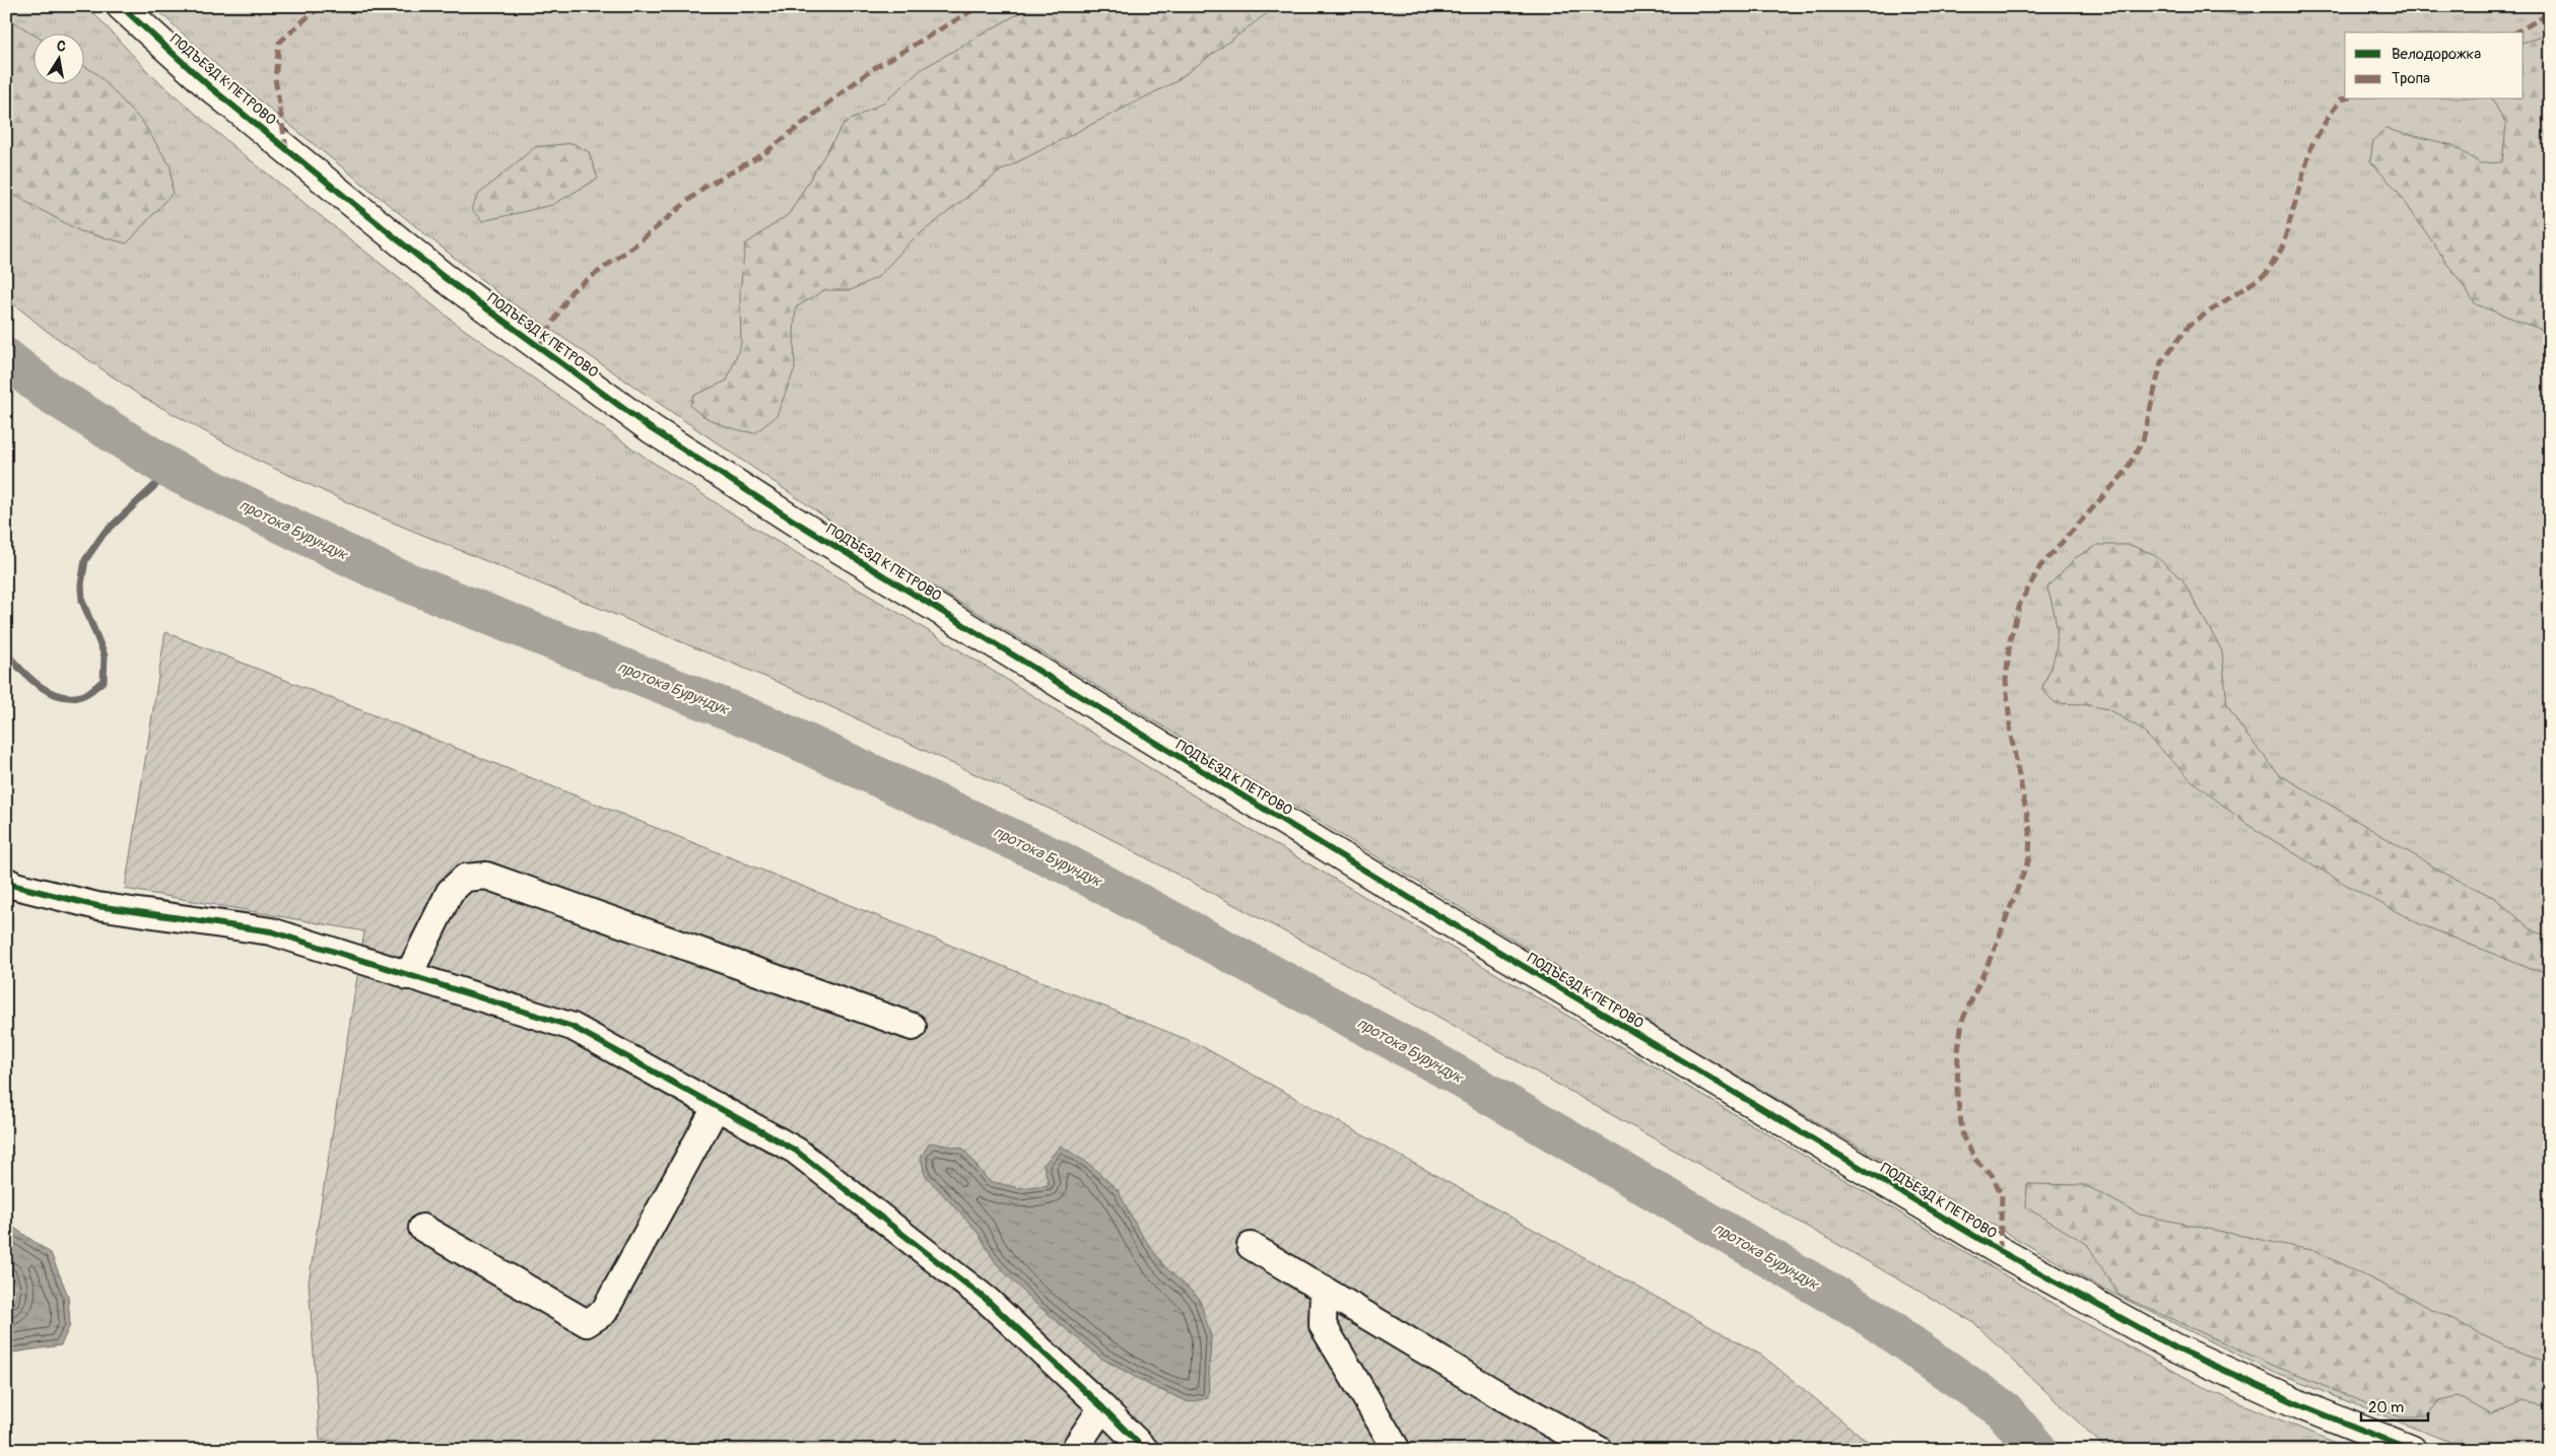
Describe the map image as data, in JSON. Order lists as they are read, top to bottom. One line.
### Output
{"streets":{"street":["ПОДЪЕЗД К ПЕТРОВО"]},"water":["протока Бурундук"],"legend":["Велодорожка","Тропа"],"scale_bar":"20 m","north":"top"}
